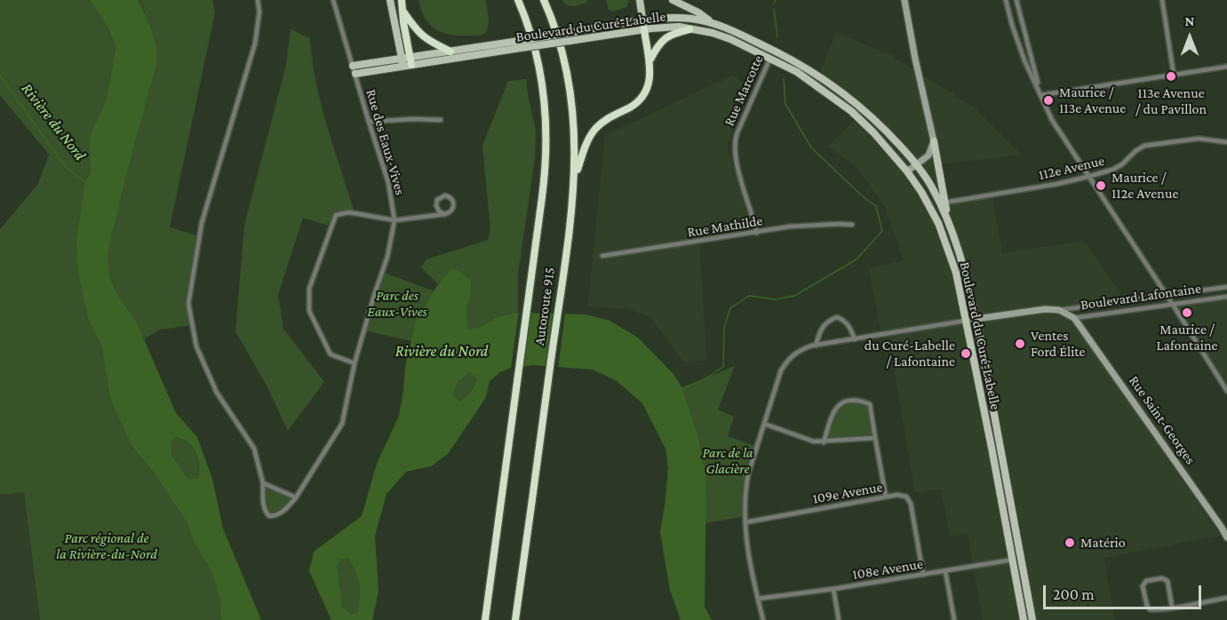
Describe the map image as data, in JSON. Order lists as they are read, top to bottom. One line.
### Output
{"streets":{"highway":["Autoroute 915"],"main road":["Boulevard du Curé-Labelle"],"street":["Rue Marcotte","Rue des Eaux-Vives","112e Avenue","Rue Mathilde","Boulevard Lafontaine","Rue Saint-Georges","109e Avenue","108e Avenue"]},"crossings":[["Boulevard du Curé-Labelle","Rue Marcotte"],["Boulevard du Curé-Labelle","Rue des Eaux-Vives"],["Boulevard du Curé-Labelle","Boulevard Lafontaine"],["Boulevard du Curé-Labelle","108e Avenue"],["Rue Marcotte","Rue Mathilde"],["Boulevard Lafontaine","Rue Saint-Georges"],["Boulevard Lafontaine","109e Avenue"],["Boulevard Lafontaine","108e Avenue"],["109e Avenue","108e Avenue"]],"water":["Rivière du Nord"],"parks":["Parc des Eaux-Vives","Parc de la Glacière","Parc régional de la Rivière-du-Nord"],"places":["113e Avenue / du Pavillon","Maurice / 113e Avenue","Maurice / 112e Avenue","Maurice / Lafontaine","Ventes Ford Élite","du Curé-Labelle / Lafontaine","Matério"],"scale_bar":"200 m","north":"top"}
